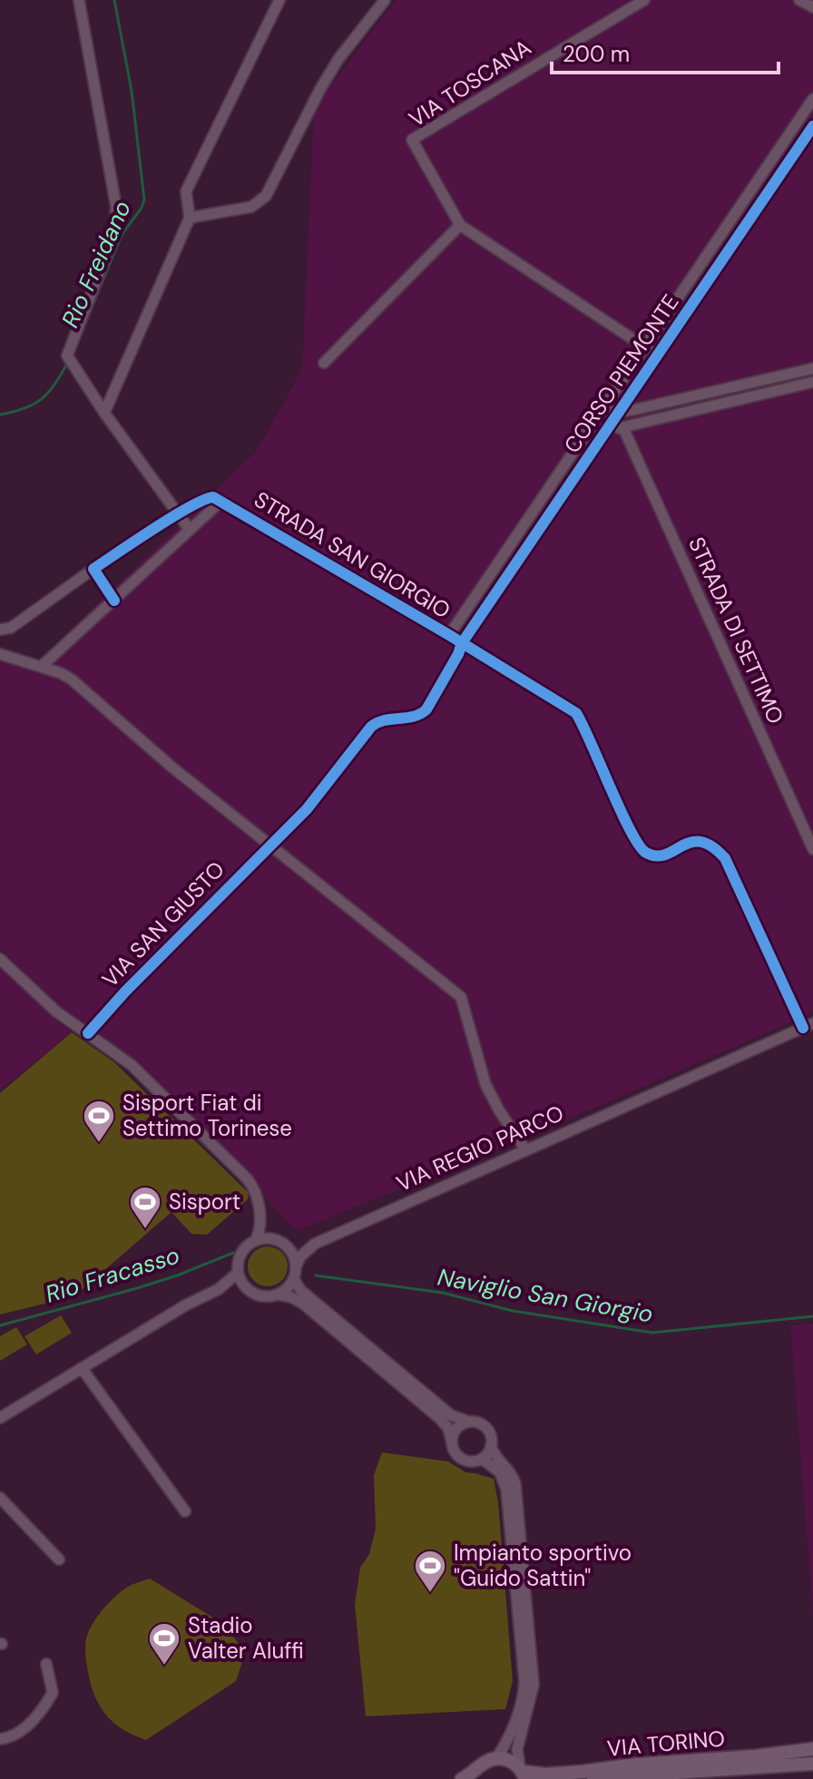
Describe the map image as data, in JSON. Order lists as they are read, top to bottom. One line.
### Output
{"streets":{"main road":["VIA TORINO"],"street":["VIA TOSCANA","CORSO PIEMONTE","STRADA SAN GIORGIO","STRADA DI SETTIMO","VIA SAN GIUSTO","VIA REGIO PARCO"]},"crossings":[["VIA TOSCANA","CORSO PIEMONTE"],["CORSO PIEMONTE","STRADA SAN GIORGIO"],["CORSO PIEMONTE","VIA SAN GIUSTO"],["STRADA SAN GIORGIO","VIA SAN GIUSTO"],["STRADA SAN GIORGIO","VIA REGIO PARCO"]],"water":["Rio Freidano","Rio Fracasso","Naviglio San Giorgio"],"places":{"sports":["Sisport Fiat di Settimo Torinese","Sisport","Impianto sportivo \"Guido Sattin\"","Stadio Valter Aluffi"]},"scale_bar":"200 m"}
